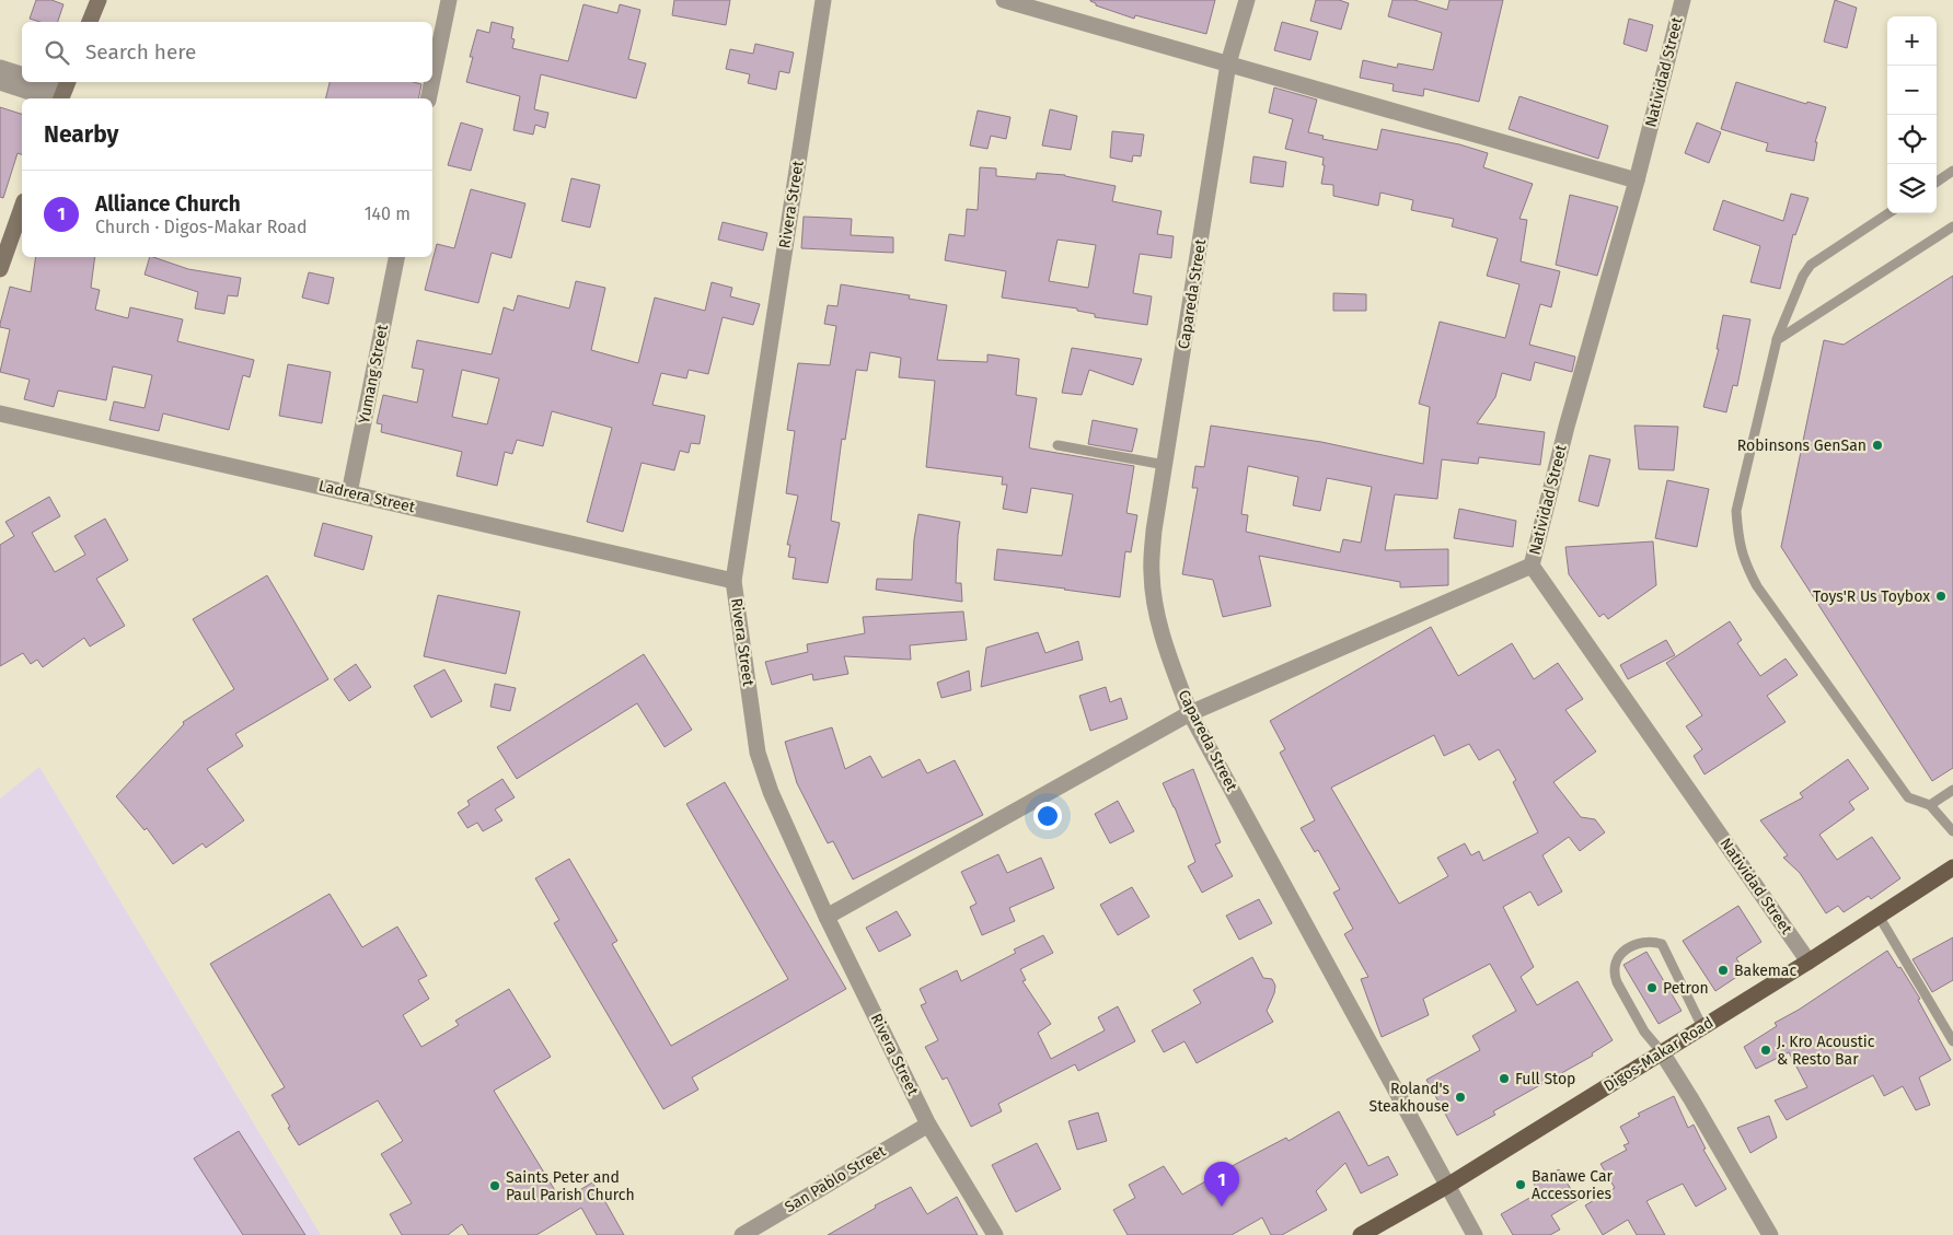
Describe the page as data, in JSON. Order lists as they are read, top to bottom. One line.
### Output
{"streets":{"main road":["Digos-Makar Road"],"street":["Natividad Street","Rivera Street","Capareda Street","Yumang Street","Ladrera Street","San Pablo Street"]},"crossings":[["Natividad Street","Digos-Makar Road"],["Rivera Street","Ladrera Street"],["Rivera Street","San Pablo Street"],["Capareda Street","Digos-Makar Road"],["Yumang Street","Ladrera Street"]],"places":["Robinsons GenSan","Toys'R Us Toybox","Bakemac","Petron","J. Kro Acoustic & Resto Bar","Full Stop","Roland's Steakhouse","Banawe Car Accessories","Saints Peter and Paul Parish Church"],"page":{"map_buttons":["+","−"],"search":"Search here","heading":"Nearby","list":[{"mark":"1","name":"Alliance Church","note":"Church · Digos-Makar Road","value":"140 m"}],"pins":"1"}}
